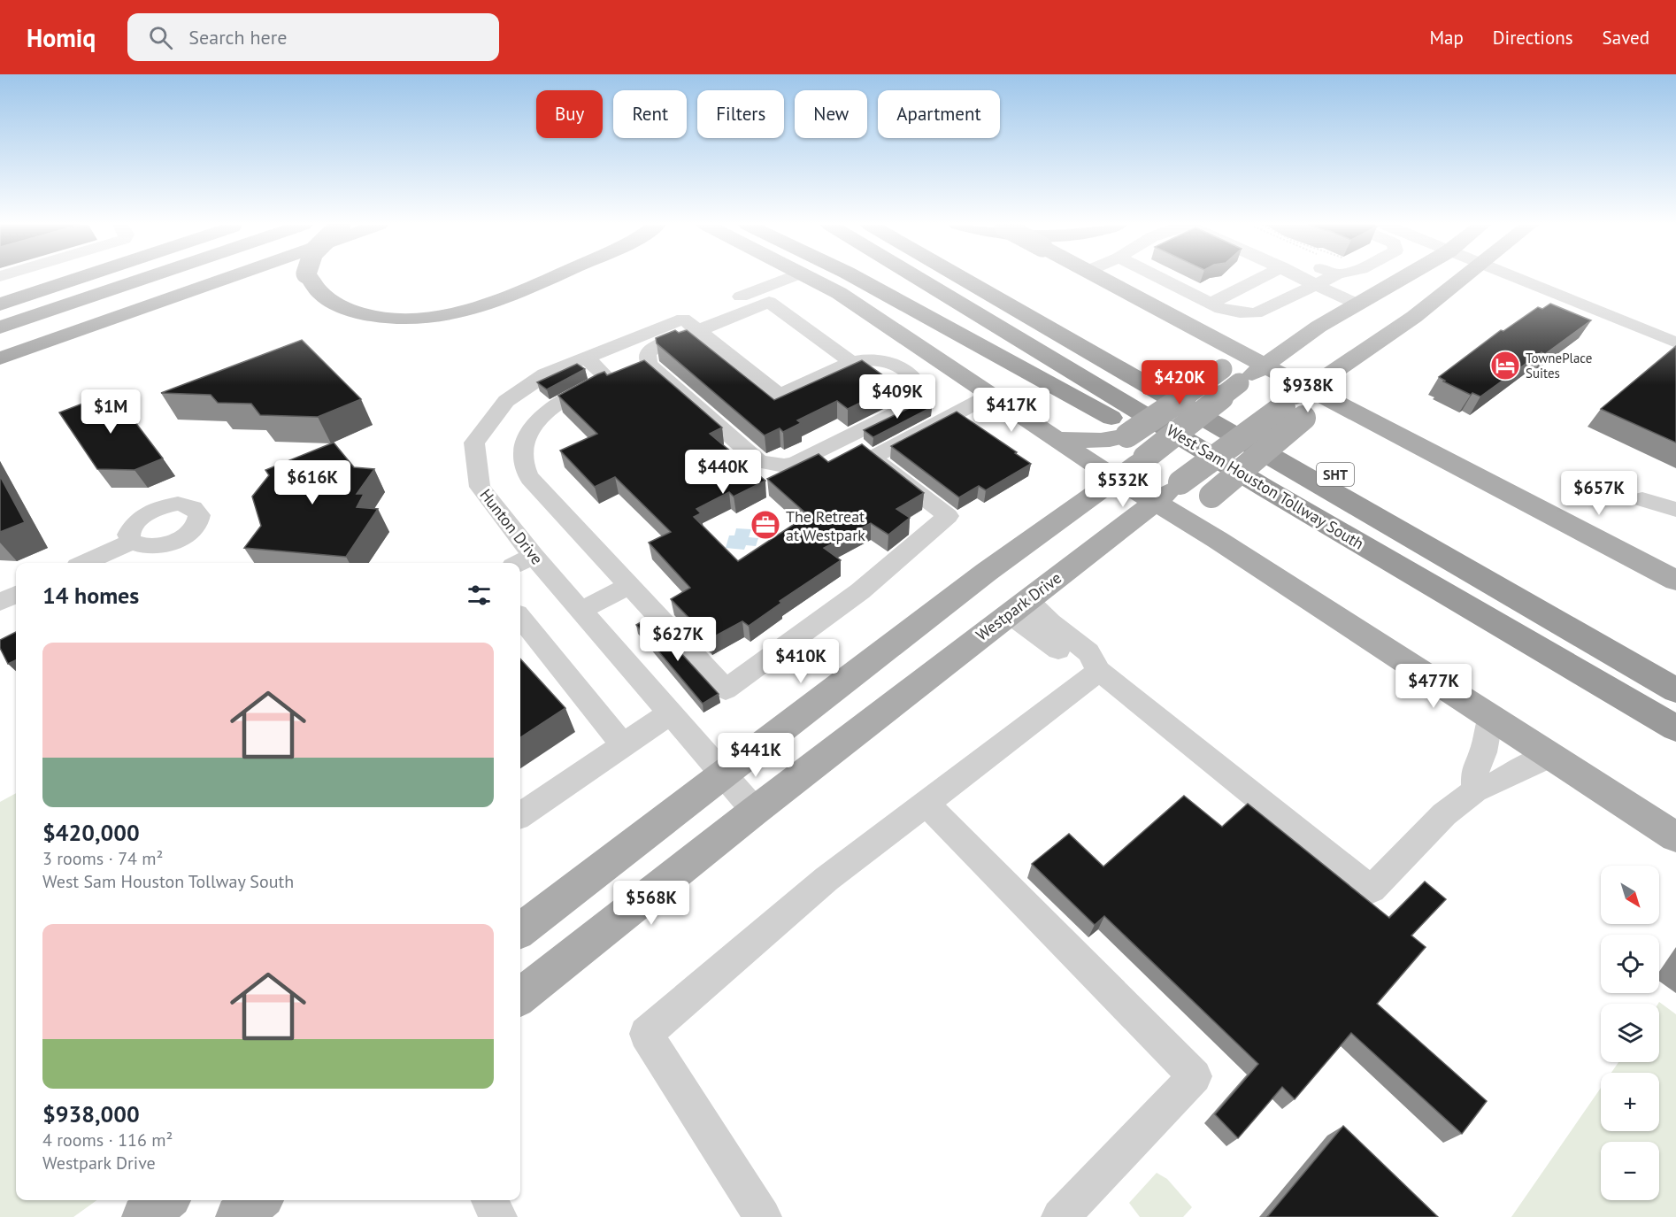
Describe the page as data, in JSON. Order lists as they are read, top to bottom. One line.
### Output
{"streets":{"highway":["SHT","West Sam Houston Tollway South"],"main road":["Westpark Drive"],"street":["Hunton Drive"]},"crossings":[["Hunton Drive","Westpark Drive"]],"places":{"hotel":["TownePlace Suites"],"office":["The Retreat at Westpark"]},"north":"bottom right","page":{"header":"Homiq","search":"Search here","nav":["Map","Directions","Saved"],"chip":["Buy","Rent","Filters","New","Apartment"],"price":["$420K","$938K","$409K","$417K","$1M","$440K","$616K","$532K","$657K","$627K","$410K","$477K","$441K","$568K"],"heading":"14 homes","list":[{"name":"$420,000","note":"3 rooms · 74 m² · West Sam Houston Tollway South"},{"name":"$938,000","note":"4 rooms · 116 m² · Westpark Drive"}],"map_buttons":["+","−"]}}
